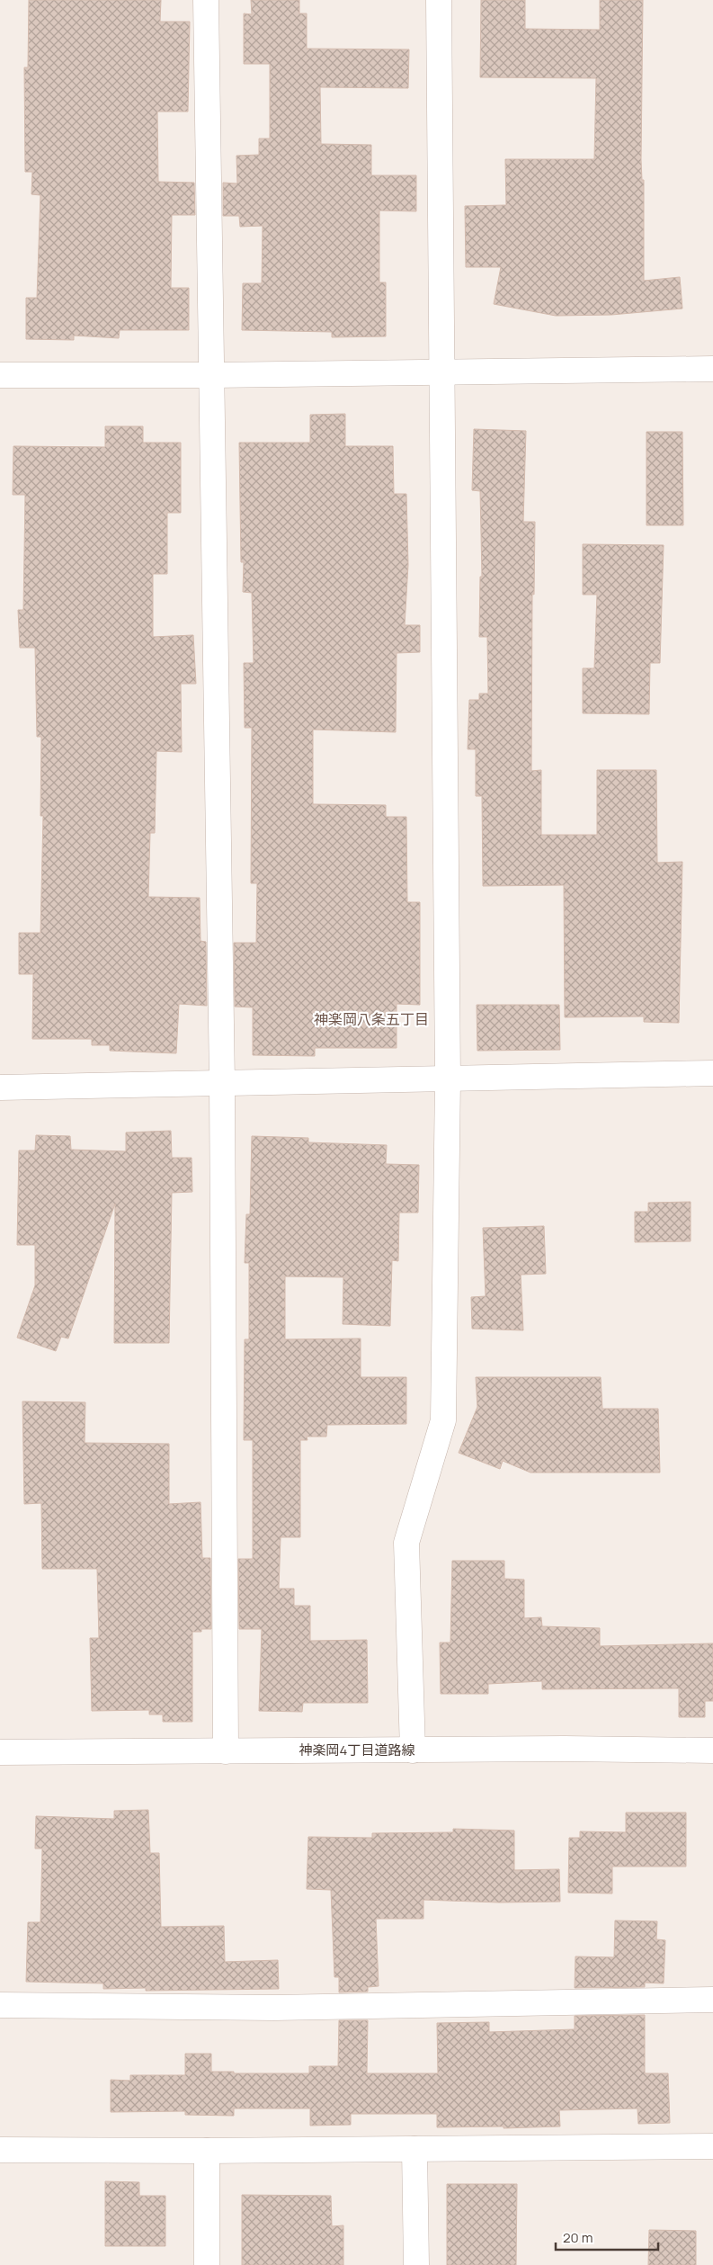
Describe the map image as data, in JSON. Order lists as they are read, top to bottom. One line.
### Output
{"streets":{"street":["神楽岡4丁目道路線"]},"districts":["神楽岡八条五丁目"],"scale_bar":"20 m"}
